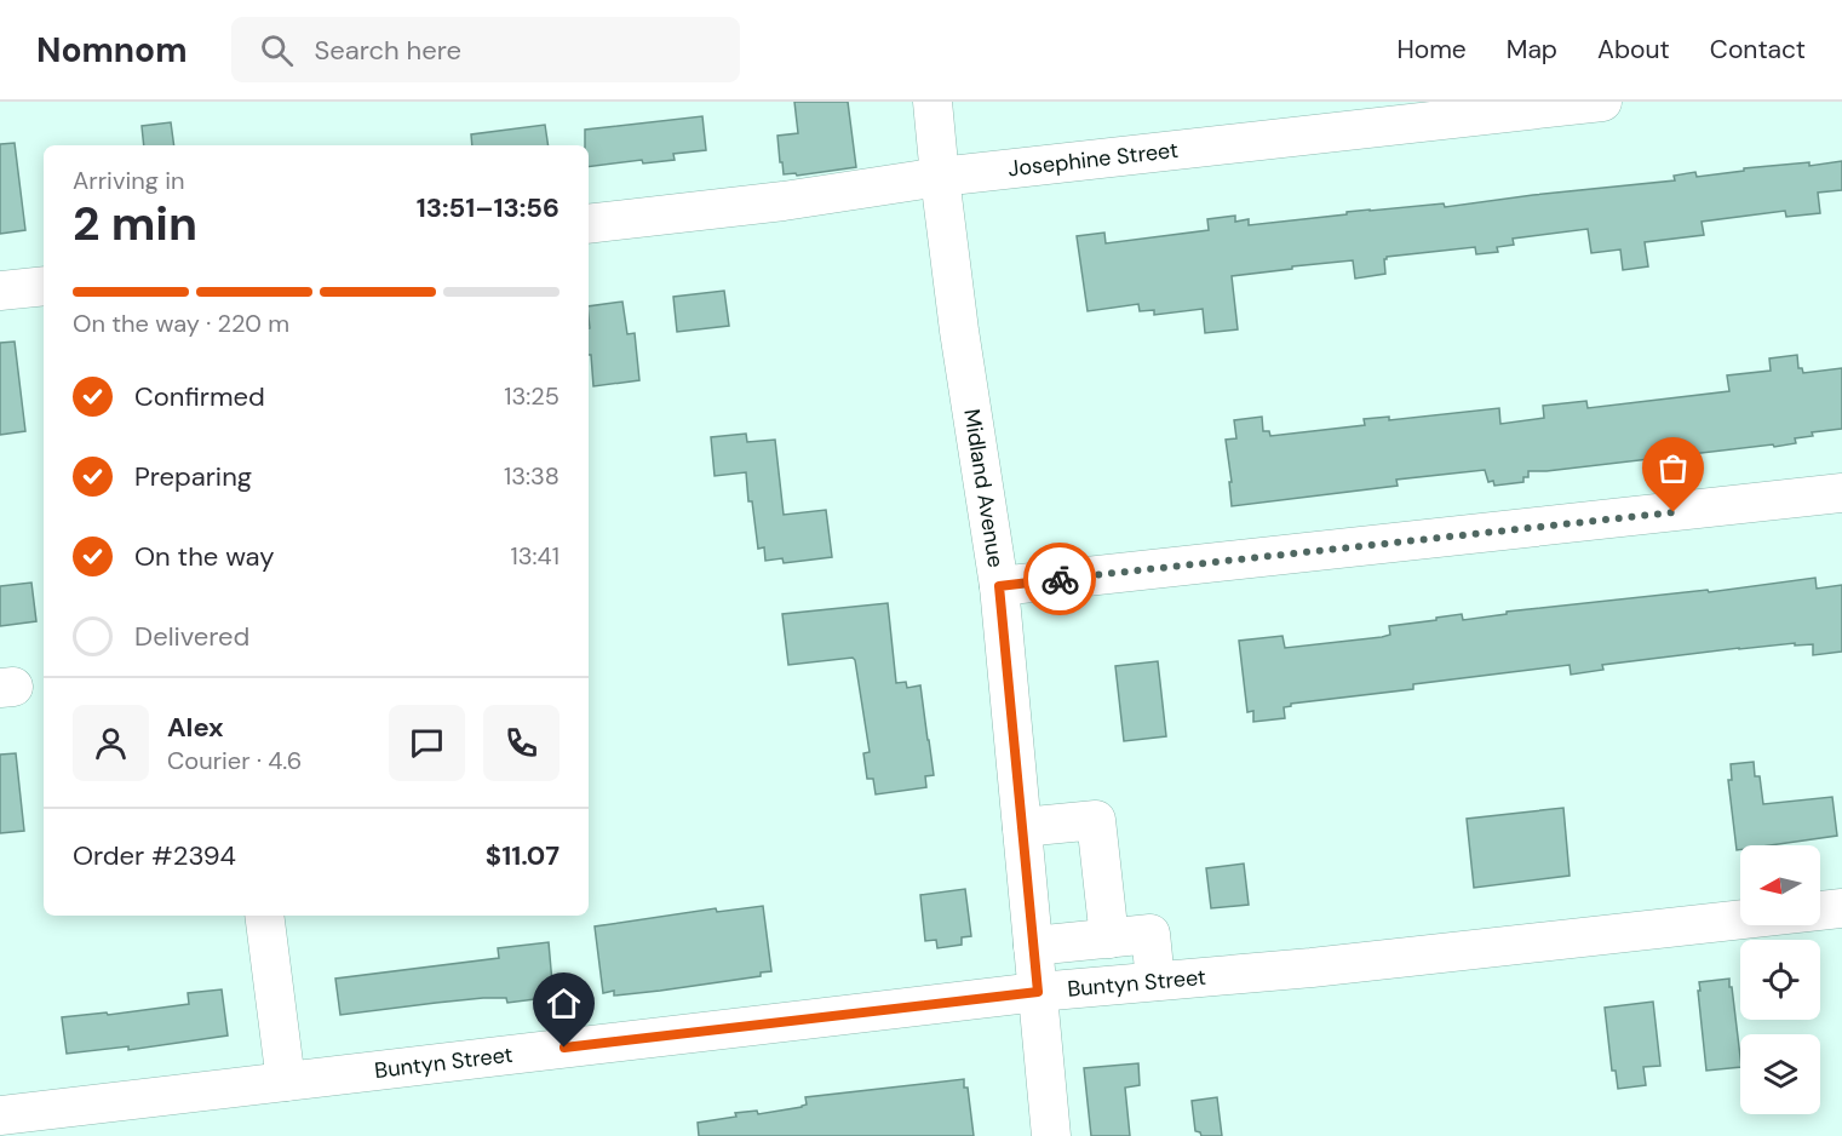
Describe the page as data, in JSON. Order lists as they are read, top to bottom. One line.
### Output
{"streets":{"street":["Josephine Street","Midland Avenue","Buntyn Street"]},"crossings":[["Josephine Street","Midland Avenue"],["Midland Avenue","Buntyn Street"]],"north":"left","page":{"header":"Nomnom","search":"Search here","nav":["Home","Map","About","Contact"],"heading":["2 min","Arriving in","13:51–13:56"],"panel":["Alex","Courier · 4.6","Order #2394","$11.07"],"bar":"On the way · 220 m","list":[["Confirmed","13:25"],["Preparing","13:38"],["On the way","13:41"],"Delivered"]}}
